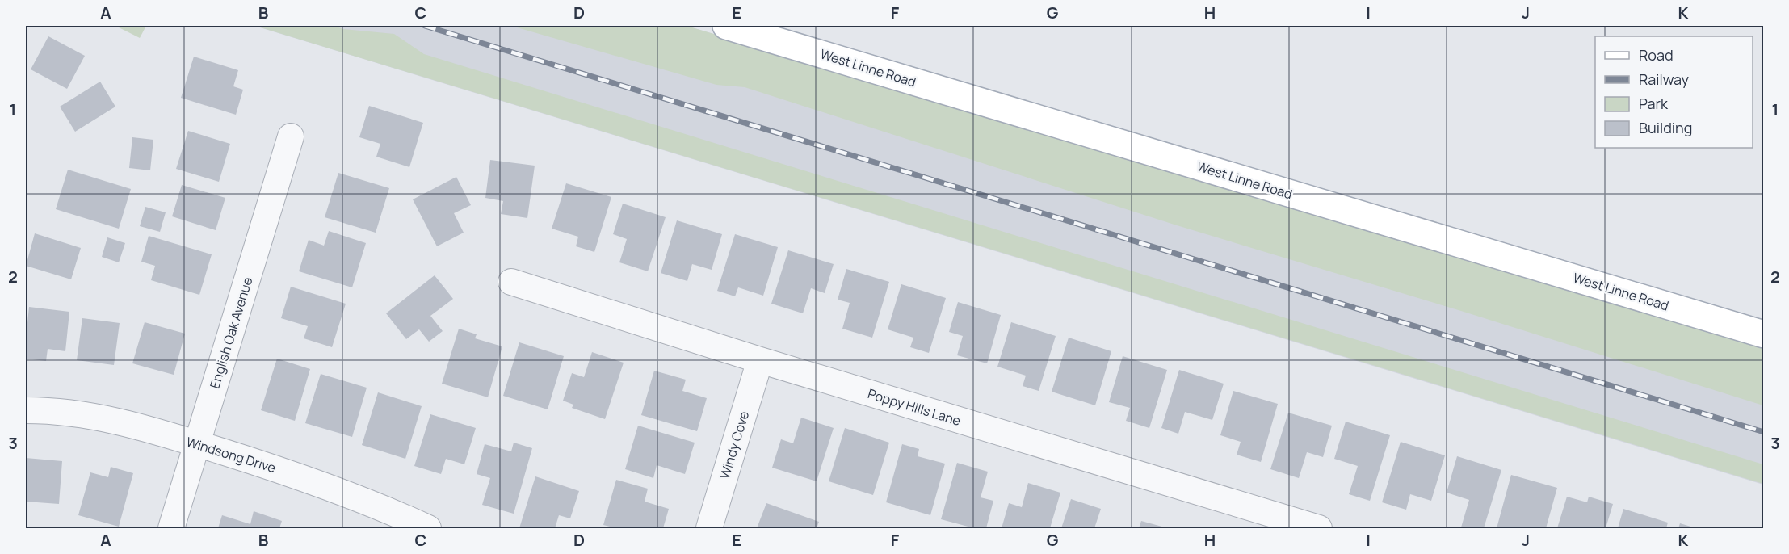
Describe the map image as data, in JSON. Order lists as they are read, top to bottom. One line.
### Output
{"streets":{"main road":["West Linne Road"],"street":["English Oak Avenue","Poppy Hills Lane","Windy Cove","Windsong Drive"]},"crossings":[["English Oak Avenue","Windsong Drive"],["Poppy Hills Lane","Windy Cove"]],"legend":["Road","Railway","Park","Building"],"grid":{"columns":["A","B","C","D","E","F","G","H","I","J","K"],"rows":["1","2","3"]}}
